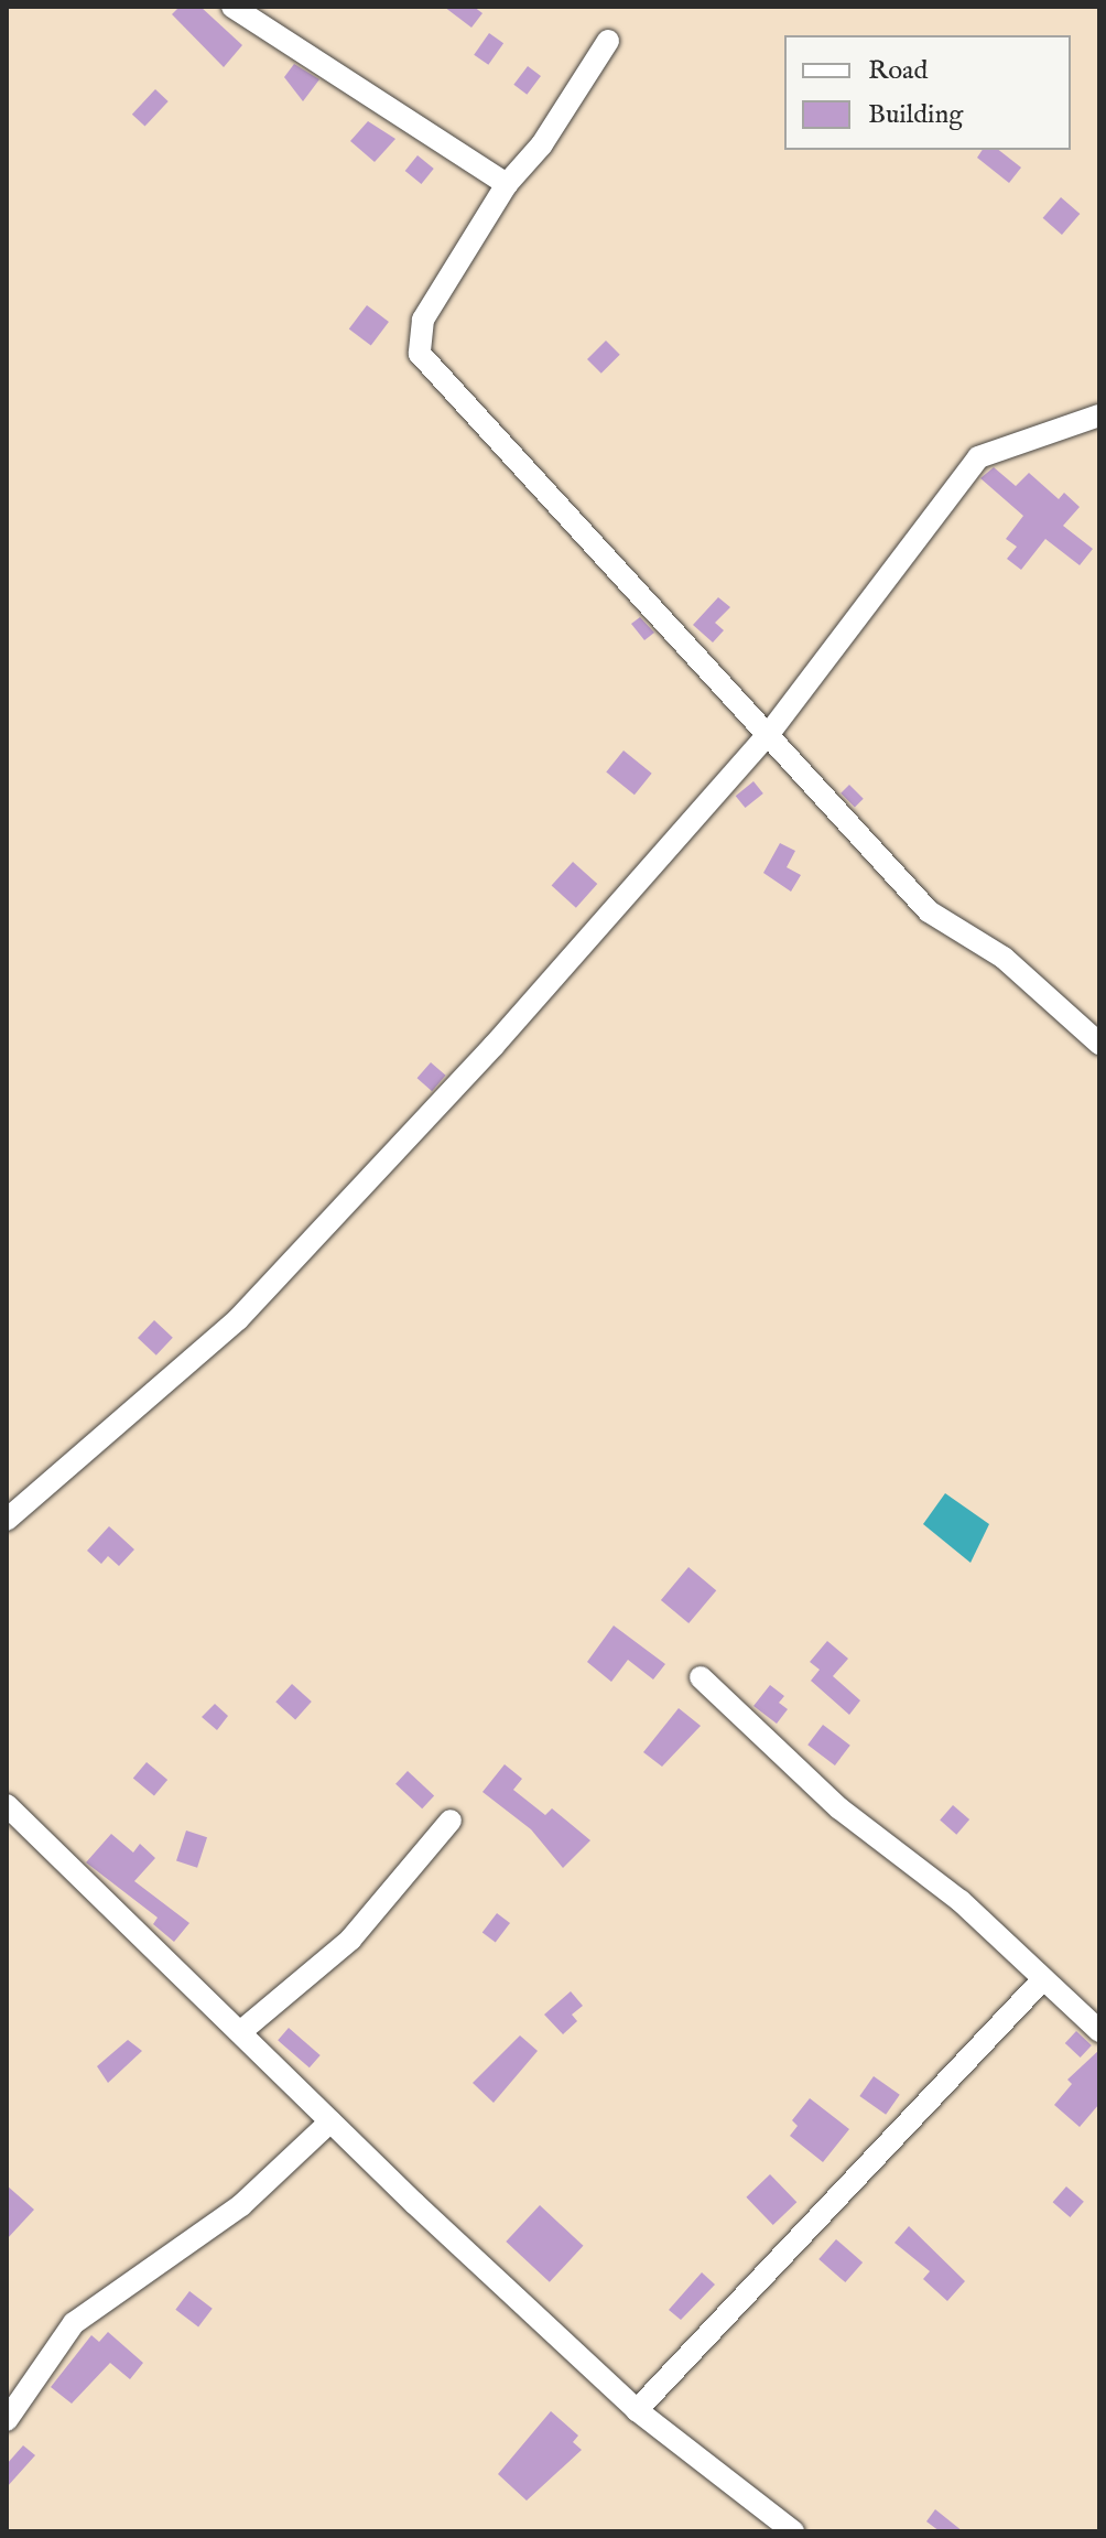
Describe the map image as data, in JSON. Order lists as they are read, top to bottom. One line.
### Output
{"legend":["Road","Building"]}
